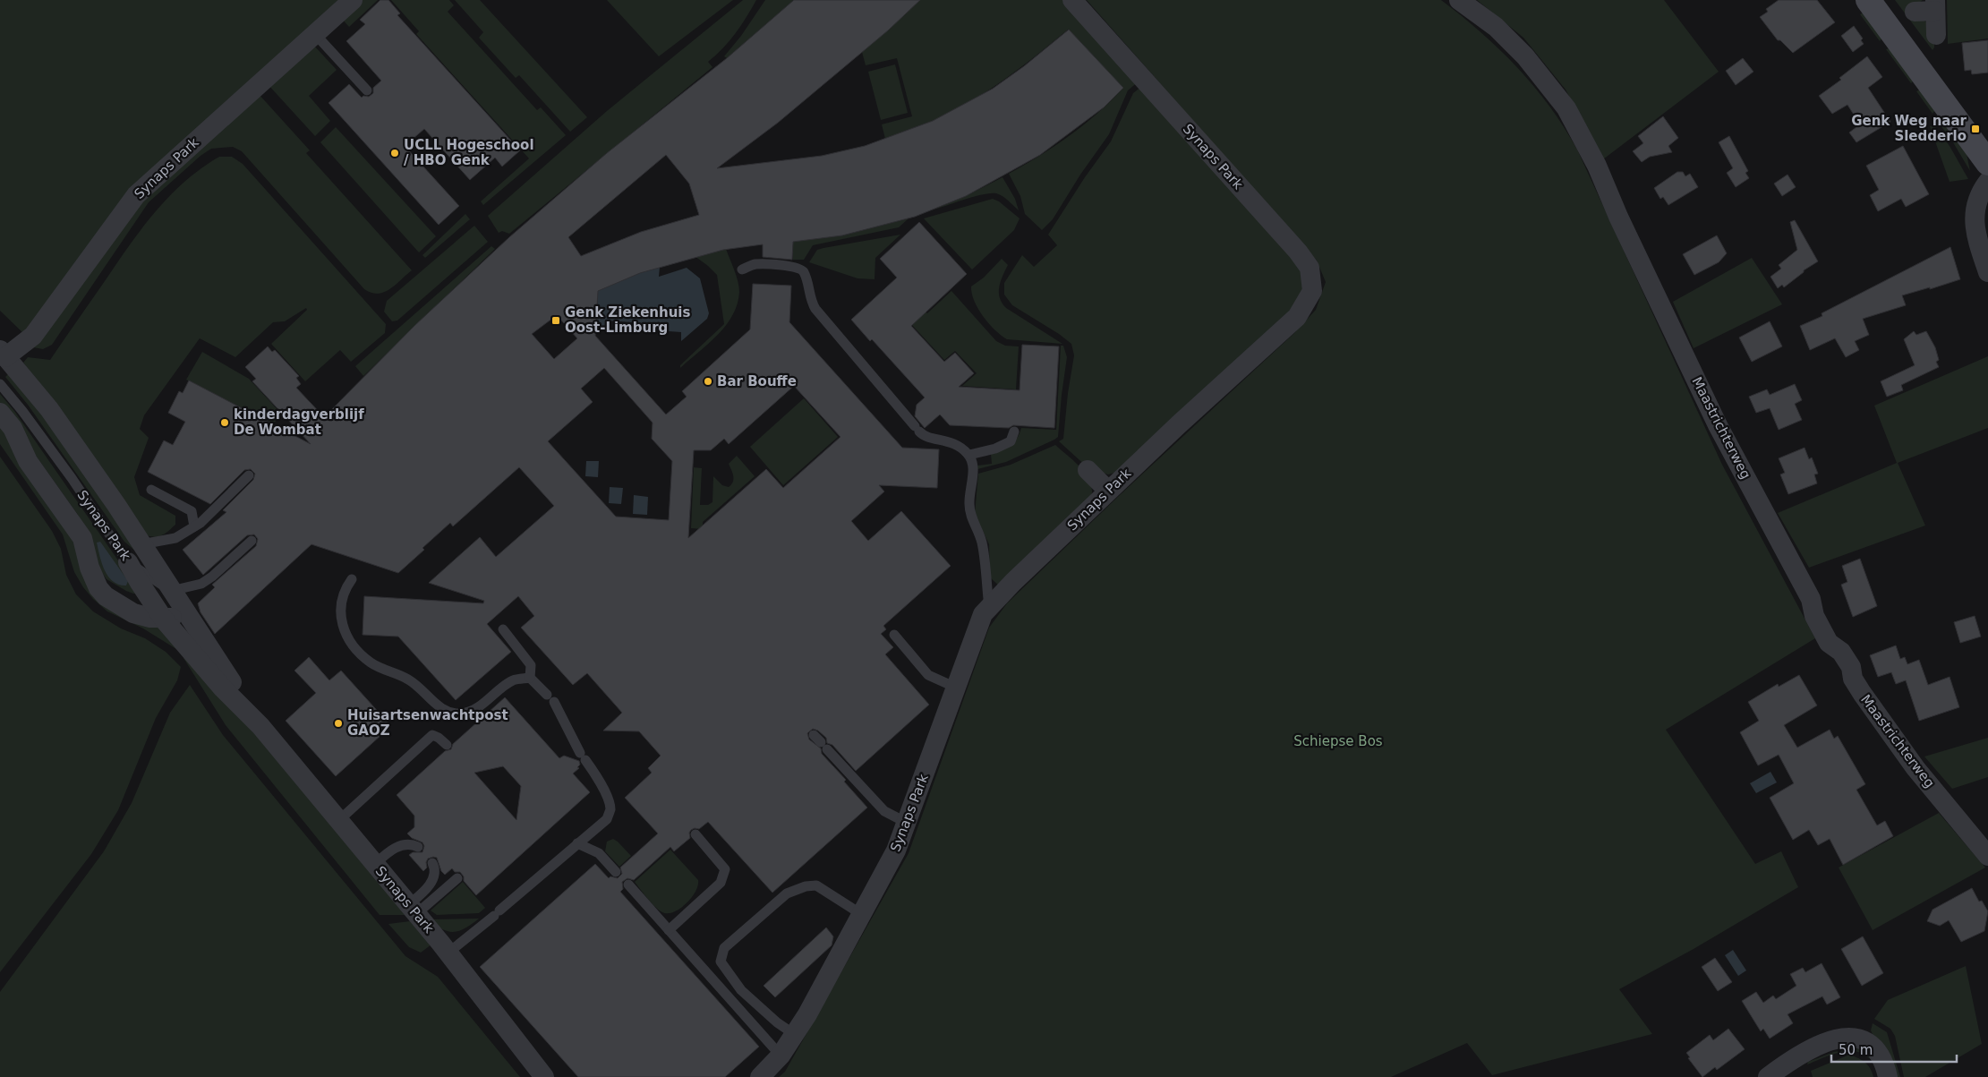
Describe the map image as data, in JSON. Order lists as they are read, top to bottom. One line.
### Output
{"streets":{"street":["Synaps Park","Maastrichterweg"]},"parks":["Schiepse Bos"],"places":{"transit":["Genk Weg naar Sledderlo","Genk Ziekenhuis Oost-Limburg"],"other":["UCLL Hogeschool / HBO Genk","Bar Bouffe","kinderdagverblijf De Wombat","Huisartsenwachtpost GAOZ"]},"scale_bar":"50 m"}
